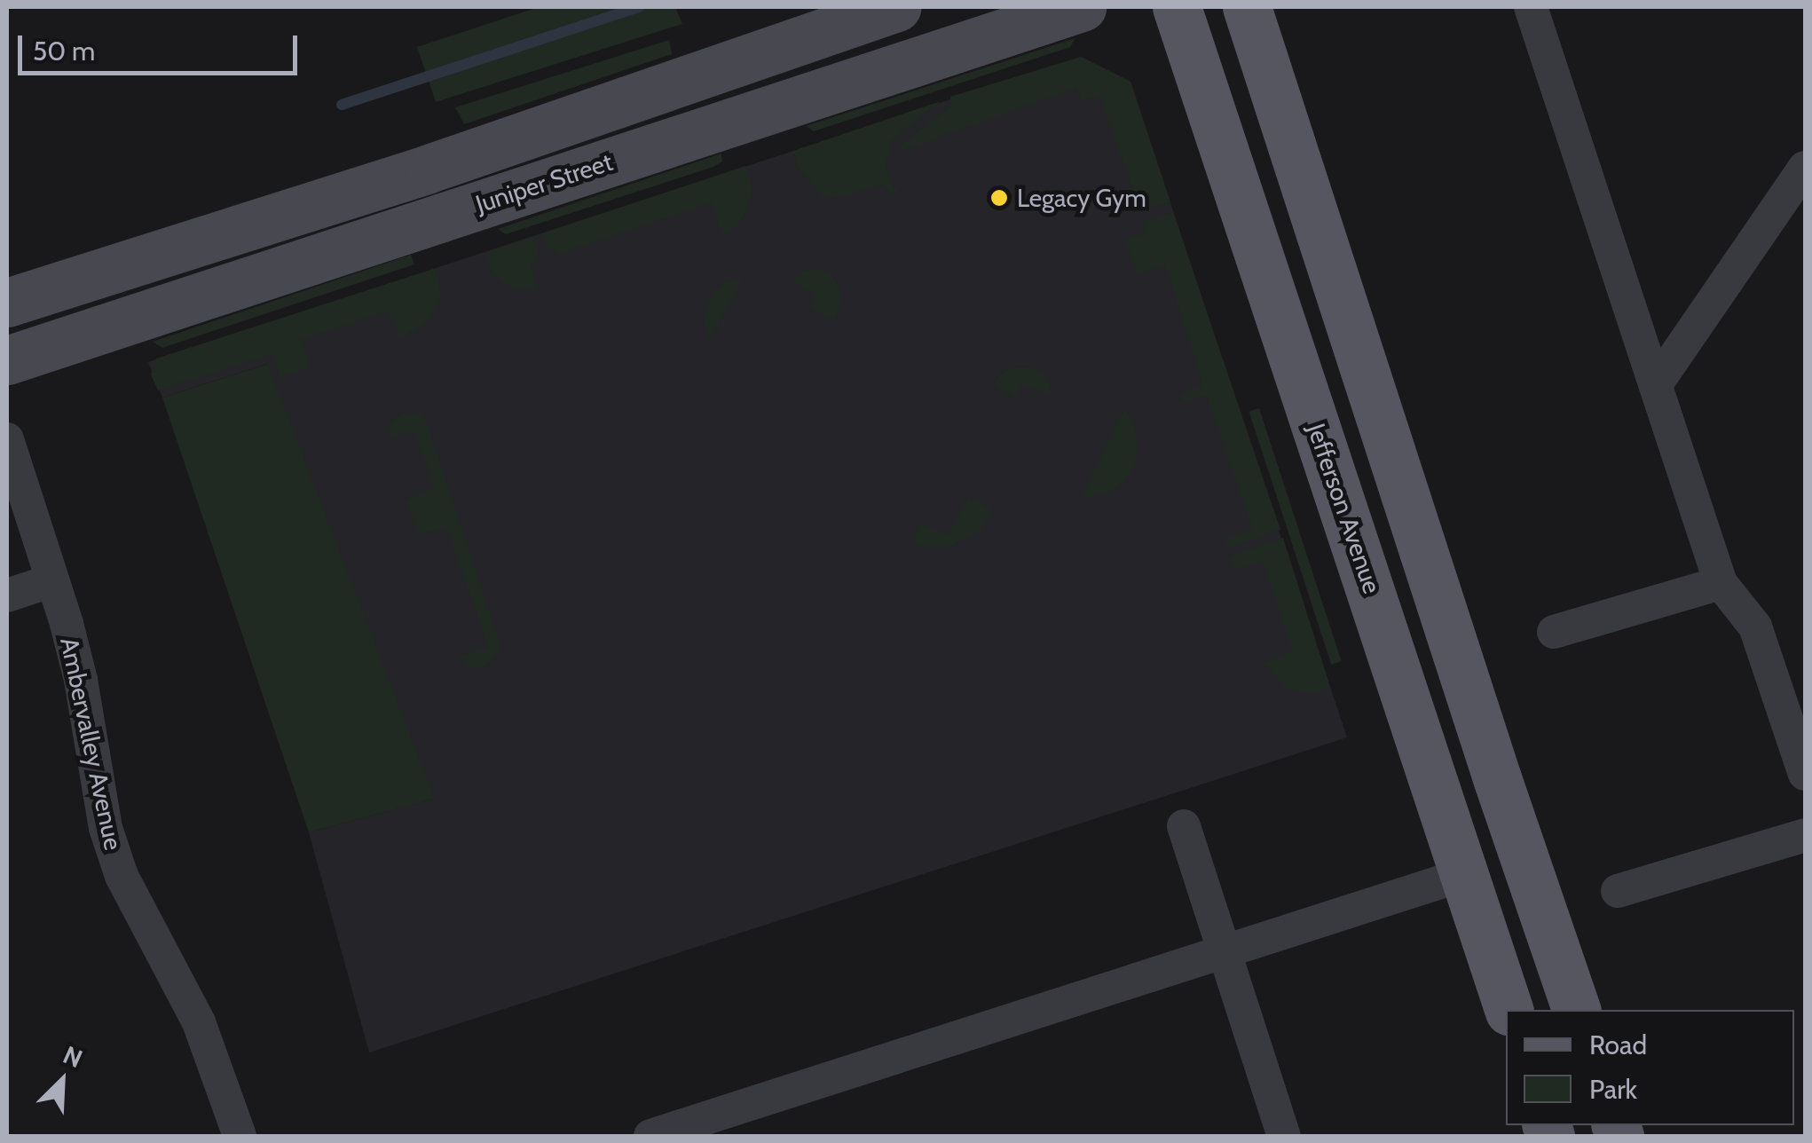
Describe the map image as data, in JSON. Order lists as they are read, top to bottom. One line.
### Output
{"streets":{"main road":["Jefferson Avenue"],"street":["Juniper Street","Ambervalley Avenue"]},"places":["Legacy Gym"],"legend":["Road","Park"],"scale_bar":"50 m","north":"top right"}
